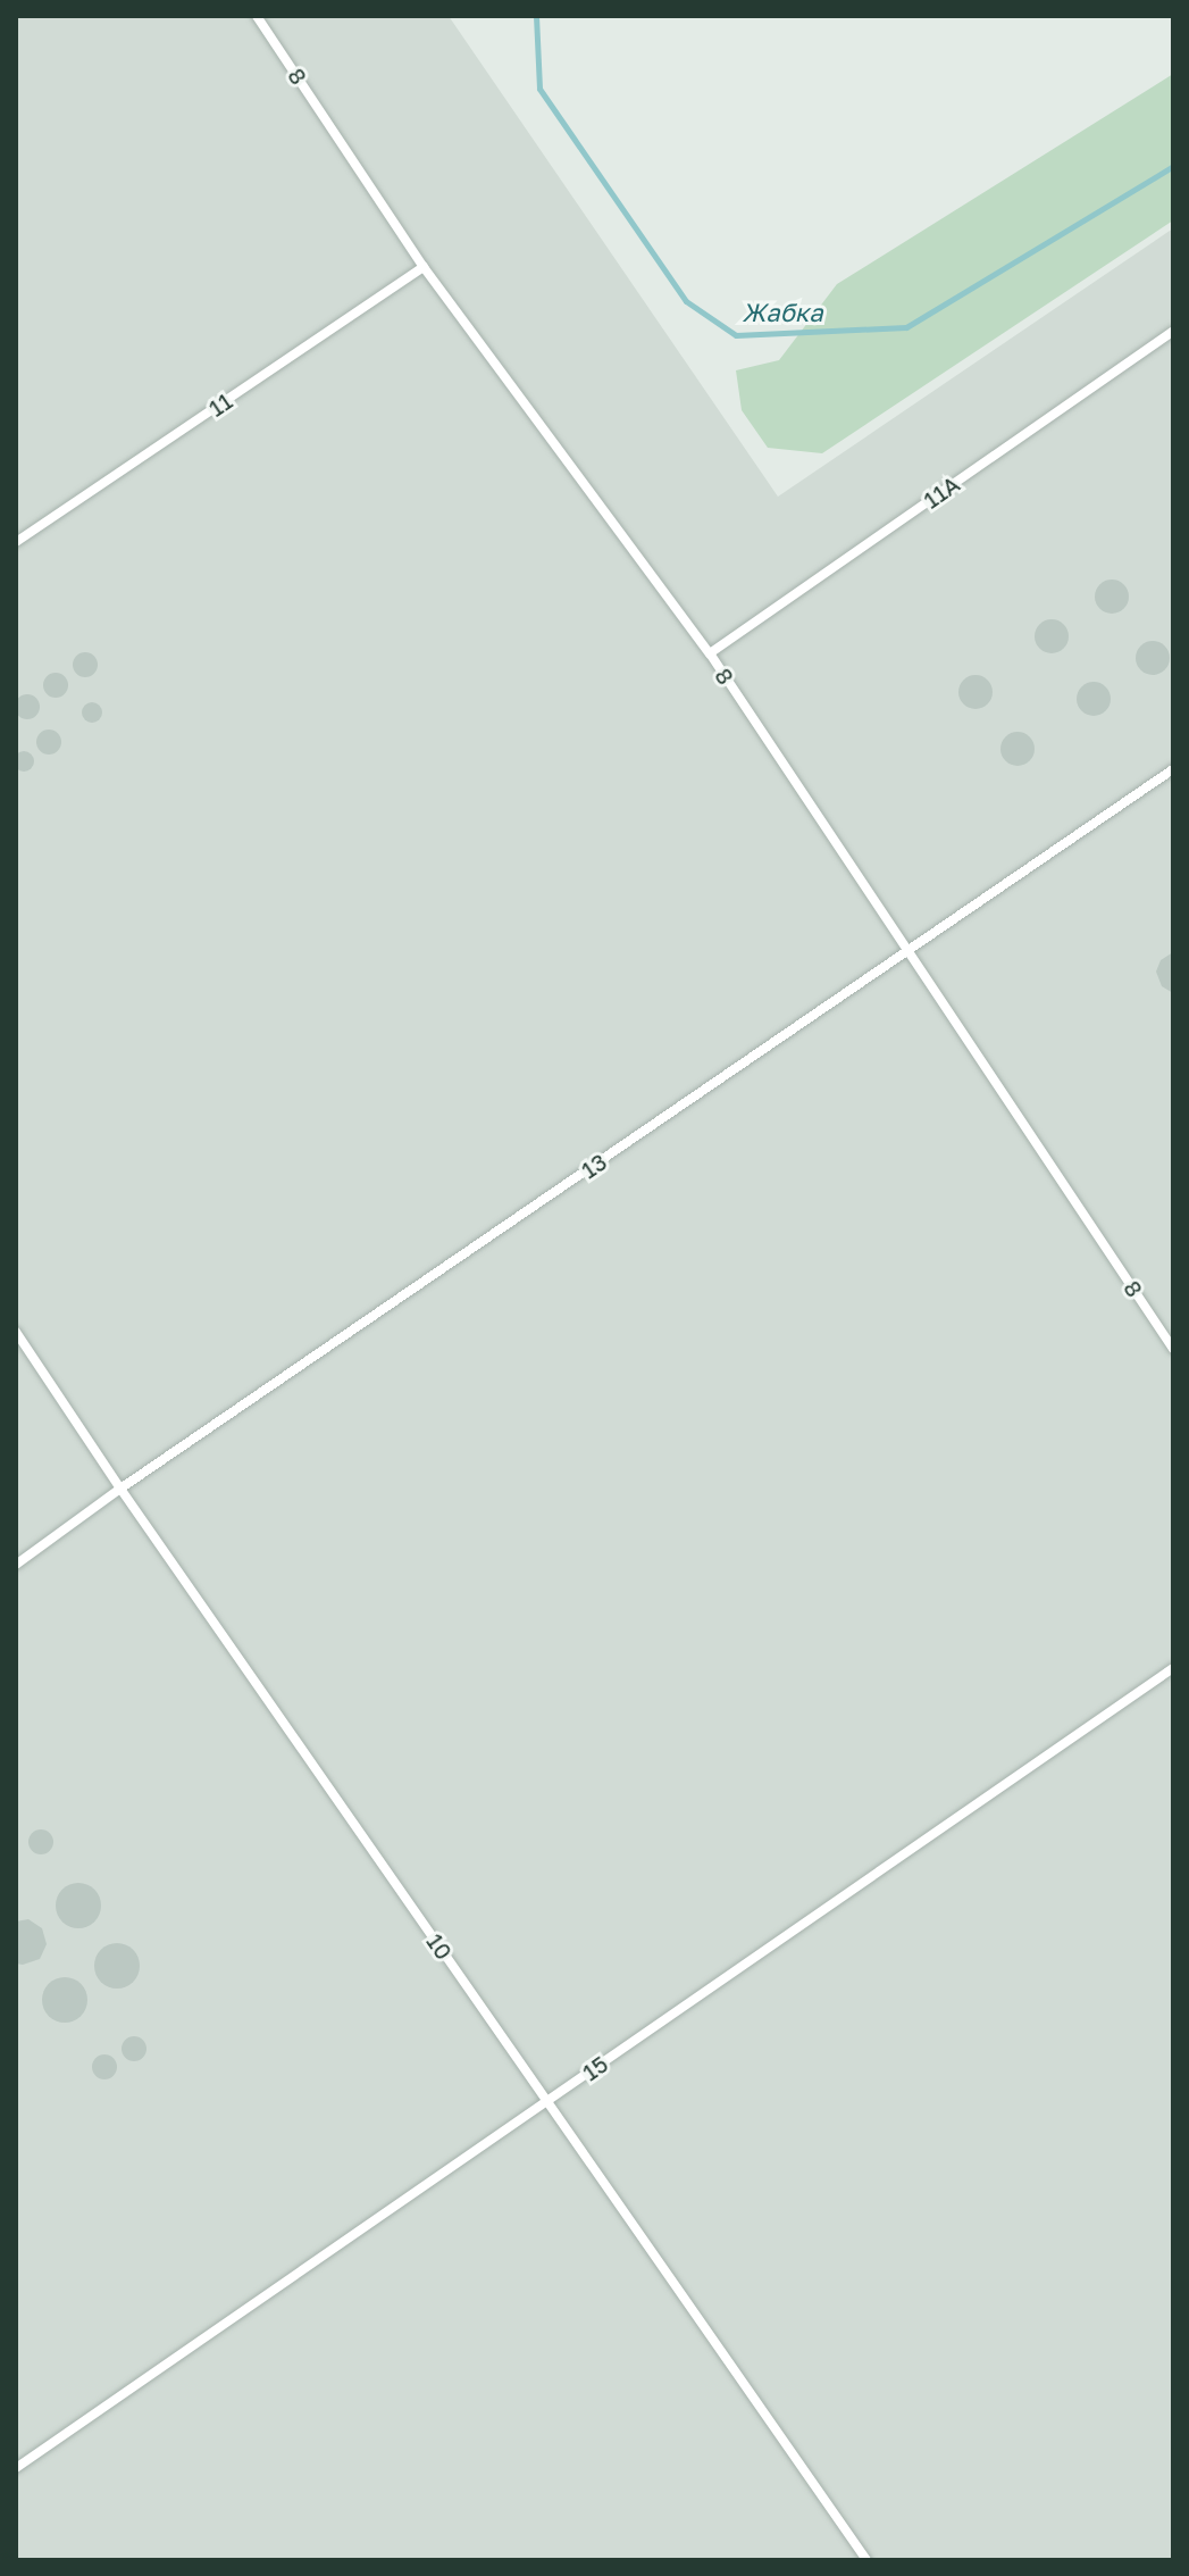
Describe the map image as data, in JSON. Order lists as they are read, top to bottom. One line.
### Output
{"streets":{"lane":["8","11","11A","13","10","15"]},"crossings":[["8","11"],["8","11A"],["8","13"],["13","10"],["10","15"]],"water":["Жабка"]}
